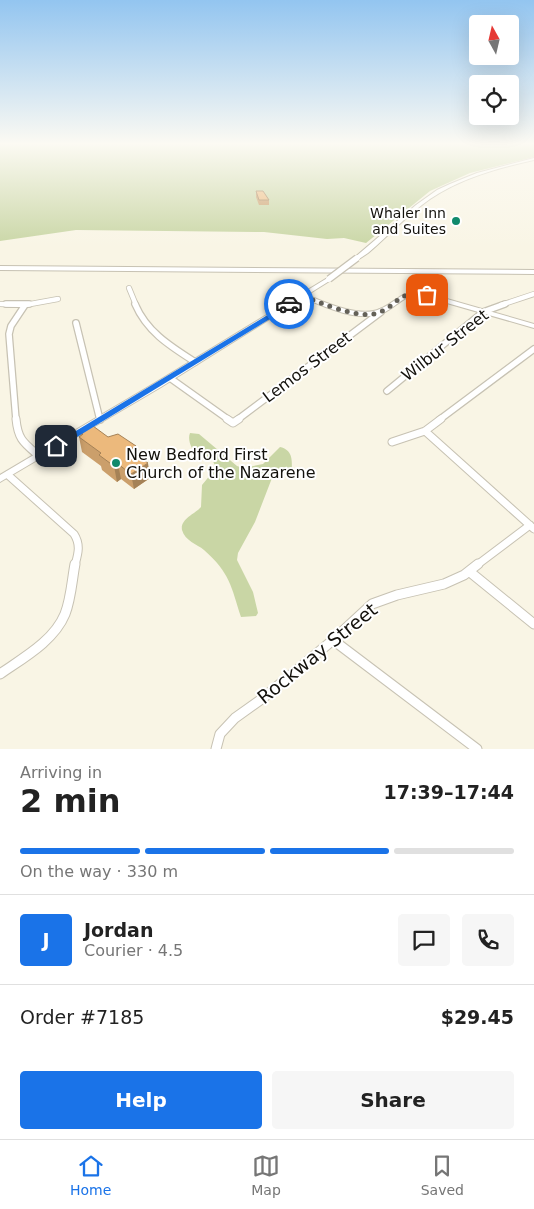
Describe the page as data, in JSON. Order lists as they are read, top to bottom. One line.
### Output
{"streets":{"street":["Wilbur Street","Lemos Street","Rockway Street"]},"places":["Whaler Inn and Suites","New Bedford First Church of the Nazarene"],"north":"top","page":{"heading":["2 min","Arriving in","17:39–17:44"],"panel":["Jordan","Courier · 4.5","Order #7185","$29.45"],"bar":"On the way · 330 m","round":"J","buttons":["Help","Share"],"tabs":["Home","Map","Saved"]}}
